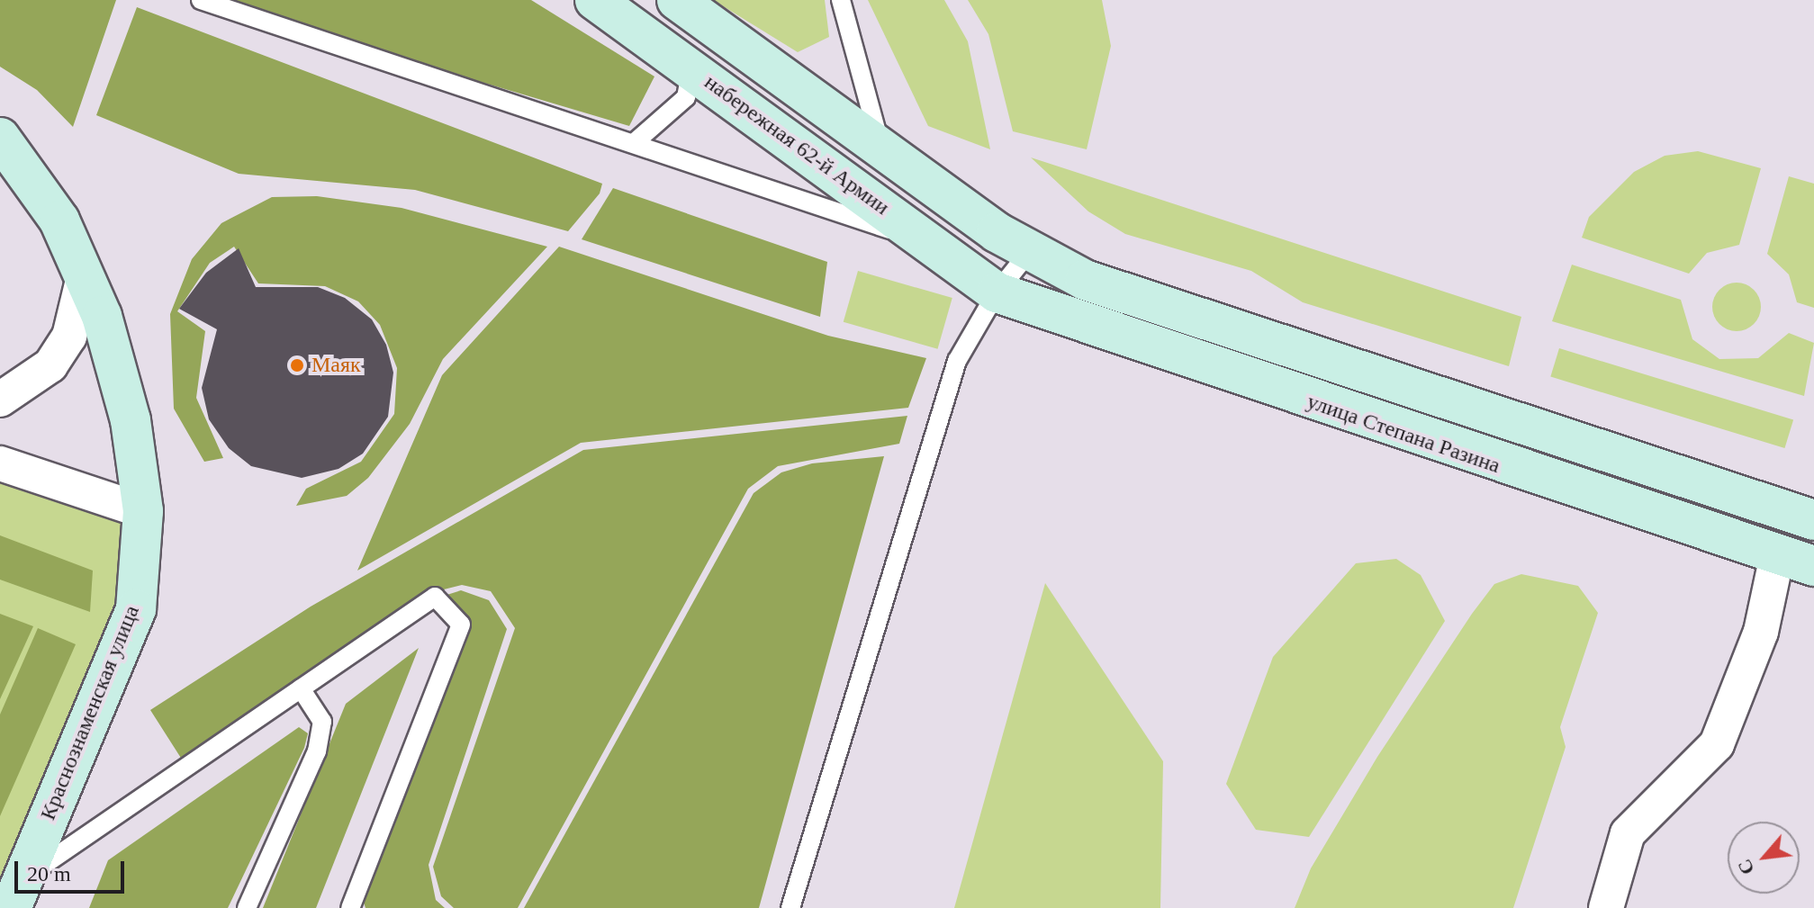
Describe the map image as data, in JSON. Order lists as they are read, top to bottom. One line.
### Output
{"streets":{"main road":["набережная 62-й Армии","улица Степана Разина","Краснознаменская улица"]},"crossings":[["набережная 62-й Армии","улица Степана Разина"]],"places":["Маяк"],"scale_bar":"20 m","north":"bottom left"}
